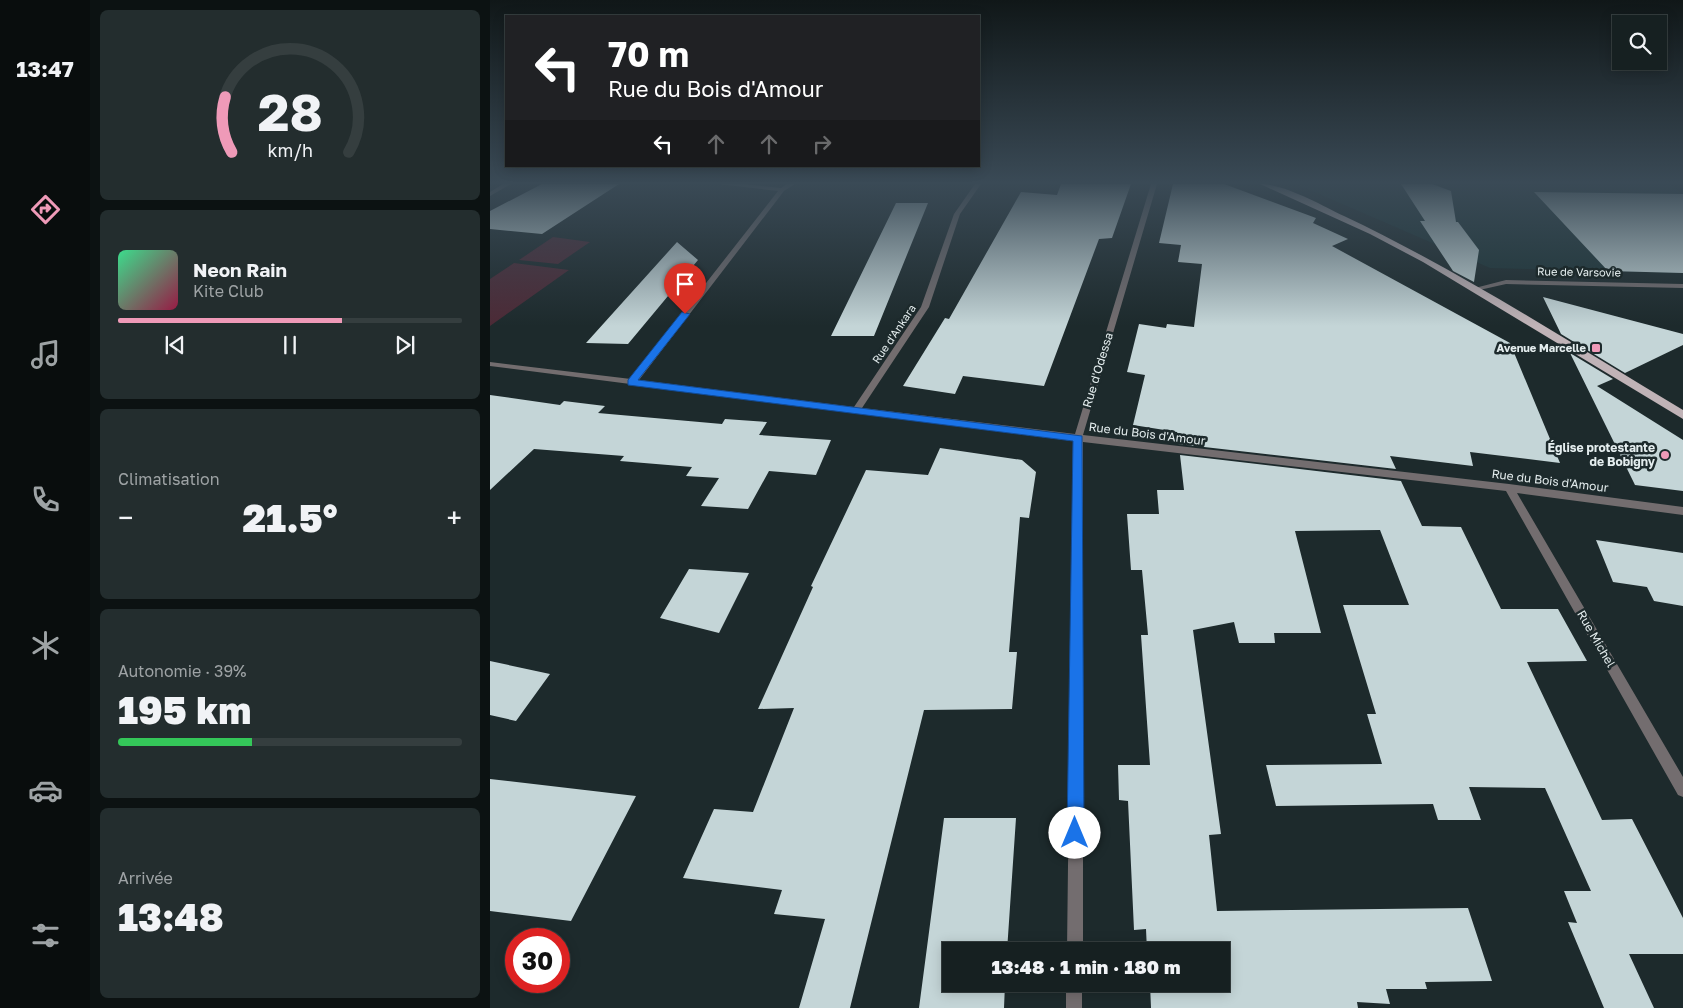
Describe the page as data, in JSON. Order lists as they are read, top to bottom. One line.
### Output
{"streets":{"street":["Rue de Varsovie","Rue d'Ankara","Rue d'Odessa","Rue du Bois d'Amour","Rue Michel"]},"crossings":[["Rue d'Ankara","Rue du Bois d'Amour"],["Rue d'Odessa","Rue du Bois d'Amour"],["Rue du Bois d'Amour","Rue Michel"]],"places":{"transit":["Avenue Marcelle"],"other":["Église protestante de Bobigny"]},"page":{"tabs":"13:47","turn":["70 m","Rue du Bois d'Amour"],"song":["Neon Rain","Kite Club"],"tile":["Climatisation",["Autonomie · 39%","195 km"],["Arrivée","13:48"]],"heat":["−","21.5°","+"],"limit":"30","trip":"13:48 · 1 min · 180 m","gauge":["28","km/h"]}}
